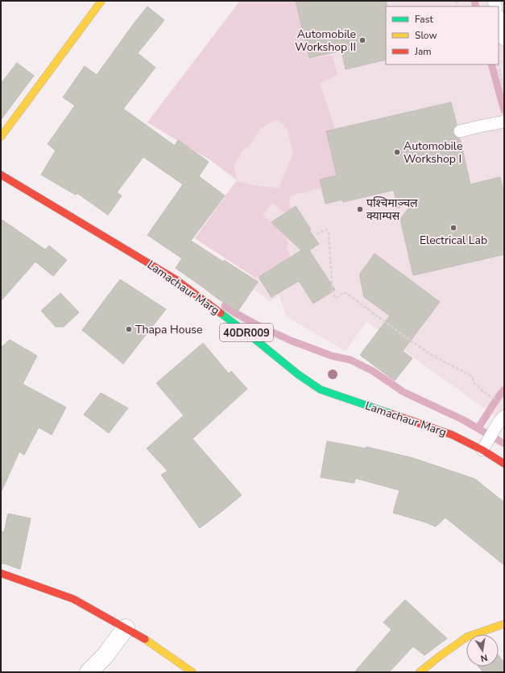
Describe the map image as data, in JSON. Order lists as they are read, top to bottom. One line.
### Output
{"streets":{"main road":["Lamachaur Marg","40DR009"]},"places":["Automobile Workshop II","Automobile Workshop I","पश्‍चिमाञ्‍चल क्याम्पस","Electrical Lab","Thapa House"],"legend":["Fast","Slow","Jam"],"north":"bottom"}
